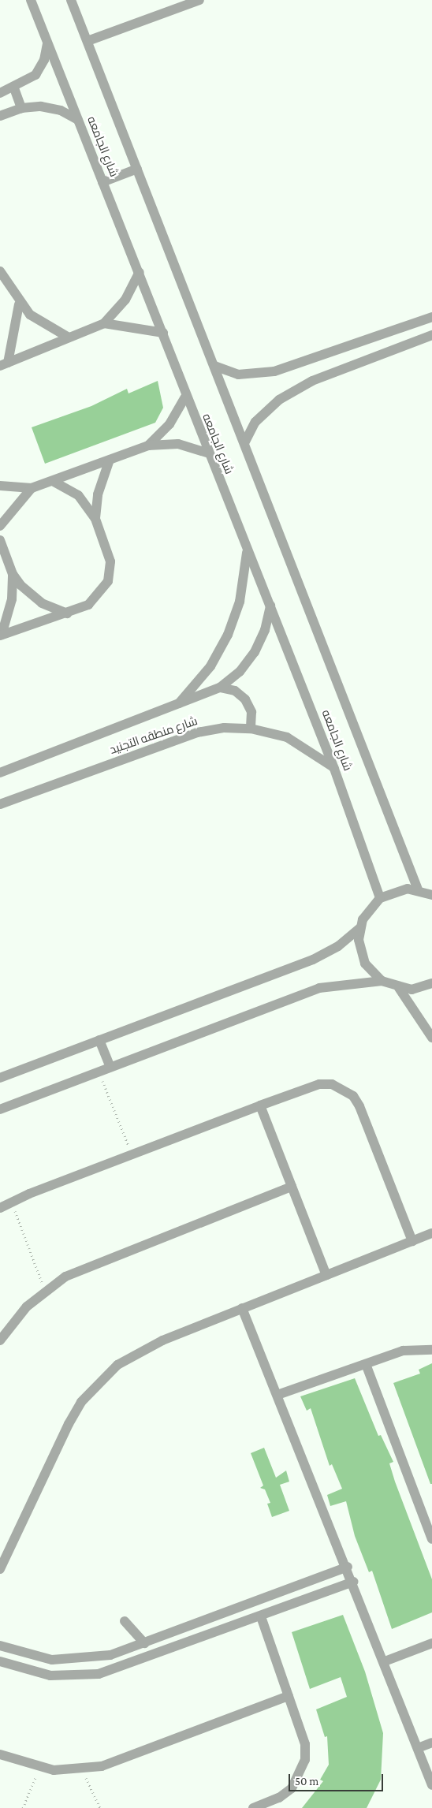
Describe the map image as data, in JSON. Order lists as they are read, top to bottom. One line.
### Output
{"streets":{"street":["شارع الجامعه","شارع منطقه التجنيد"]},"crossings":[["شارع الجامعه","شارع منطقه التجنيد"]],"scale_bar":"50 m"}
